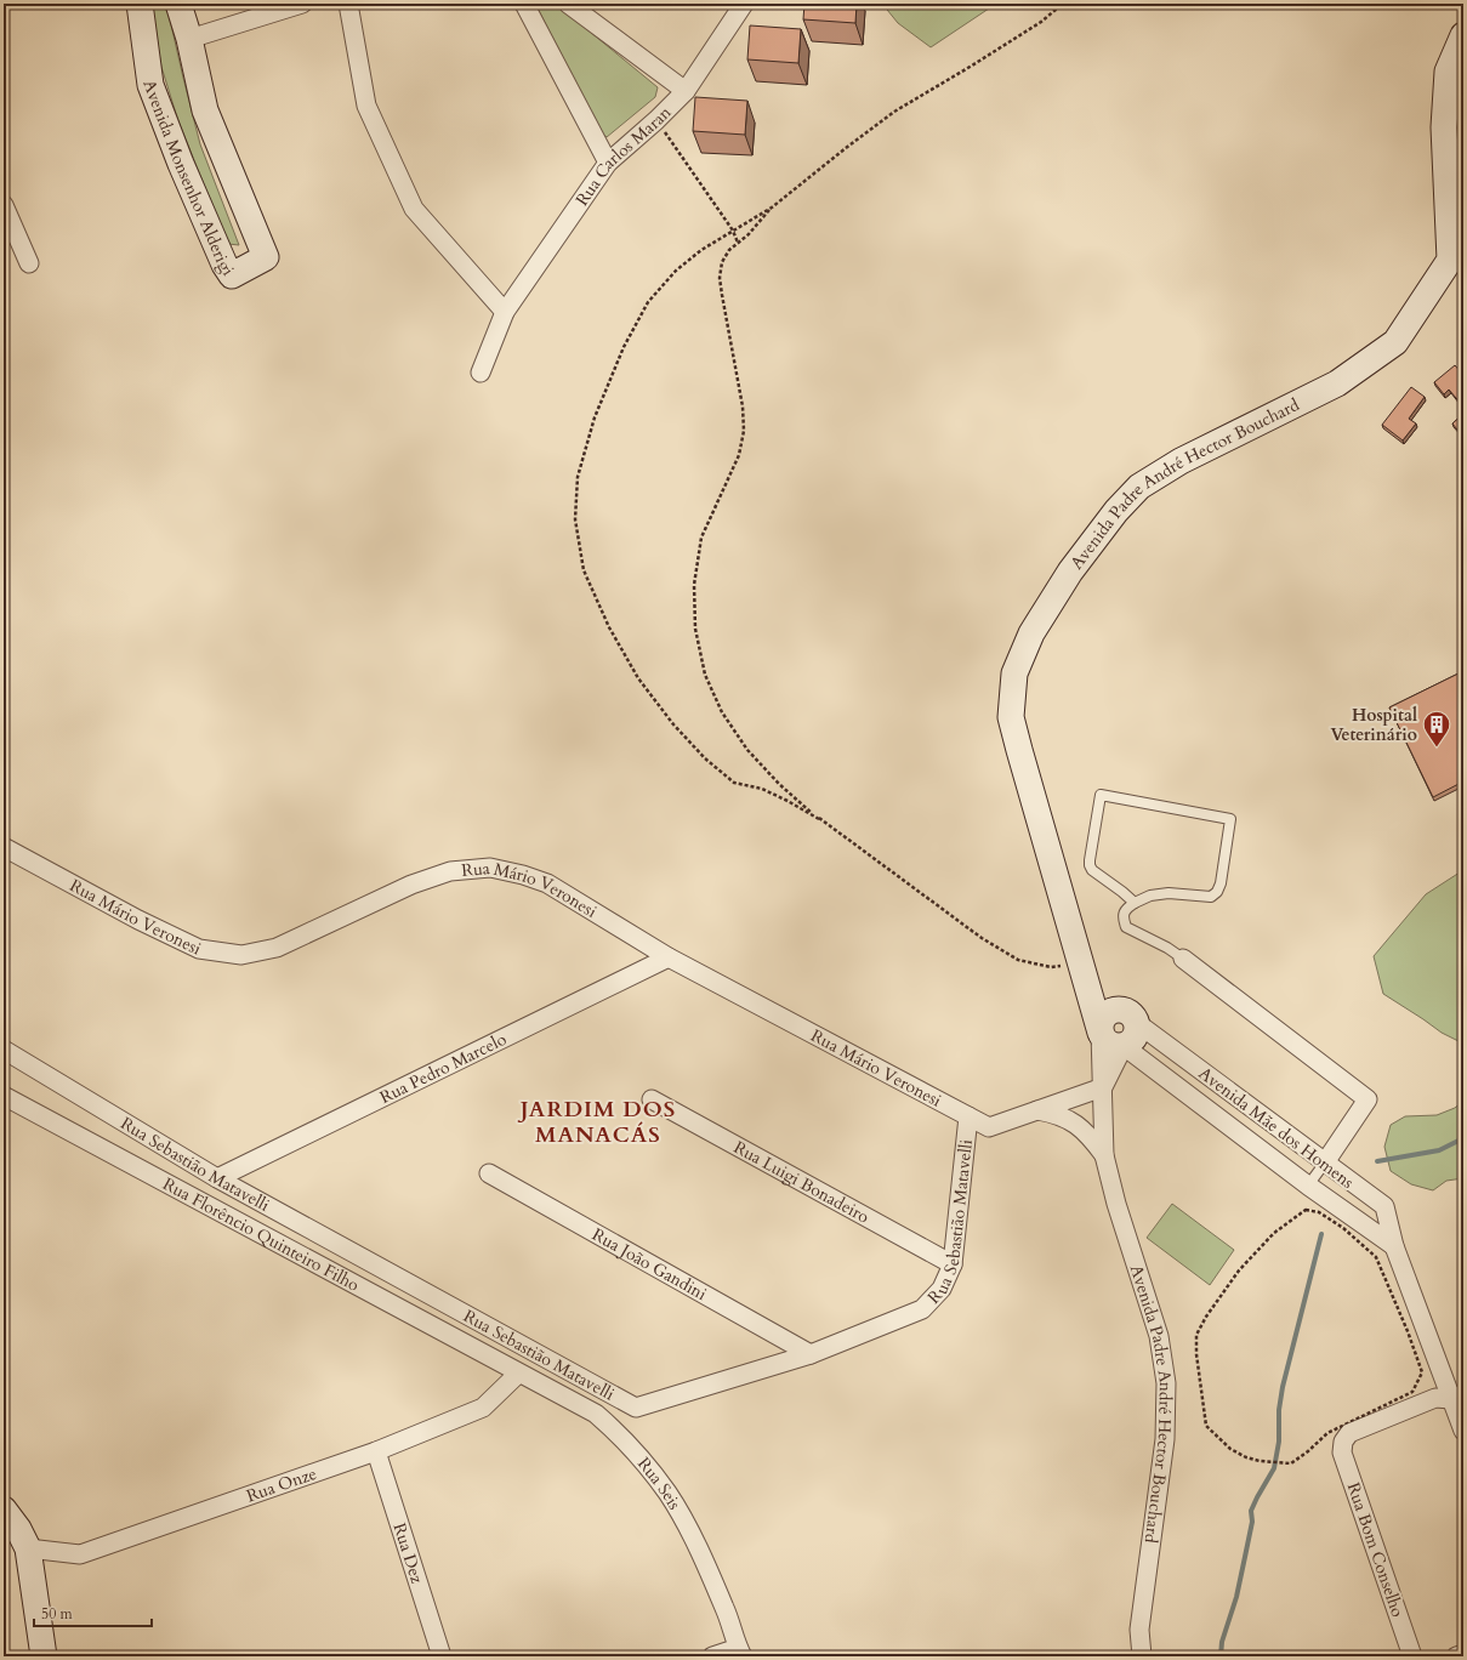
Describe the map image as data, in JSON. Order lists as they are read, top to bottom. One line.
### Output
{"streets":{"street":["Rua Carlos Maran","Avenida Monsenhor Alderigi","Avenida Padre André Hector Bouchard","Rua Mário Veronesi","Rua Pedro Marcelo","Avenida Mãe dos Homens","Rua Sebastião Matavelli","Rua Luigi Bonadeiro","Rua Florêncio Quinteiro Filho","Rua João Gandini","Rua Onze","Rua Seis","Rua Bom Conselho","Rua Dez"]},"crossings":[["Avenida Padre André Hector Bouchard","Avenida Mãe dos Homens"],["Rua Mário Veronesi","Rua Pedro Marcelo"],["Rua Mário Veronesi","Rua Sebastião Matavelli"],["Rua Pedro Marcelo","Rua Sebastião Matavelli"],["Avenida Mãe dos Homens","Rua Bom Conselho"],["Rua Sebastião Matavelli","Rua Luigi Bonadeiro"],["Rua Sebastião Matavelli","Rua João Gandini"],["Rua Florêncio Quinteiro Filho","Rua Onze"],["Rua Florêncio Quinteiro Filho","Rua Seis"],["Rua Onze","Rua Seis"],["Rua Onze","Rua Dez"]],"districts":["JARDIM DOS MANACÁS"],"places":{"building":["Hospital Veterinário"]},"scale_bar":"50 m"}
